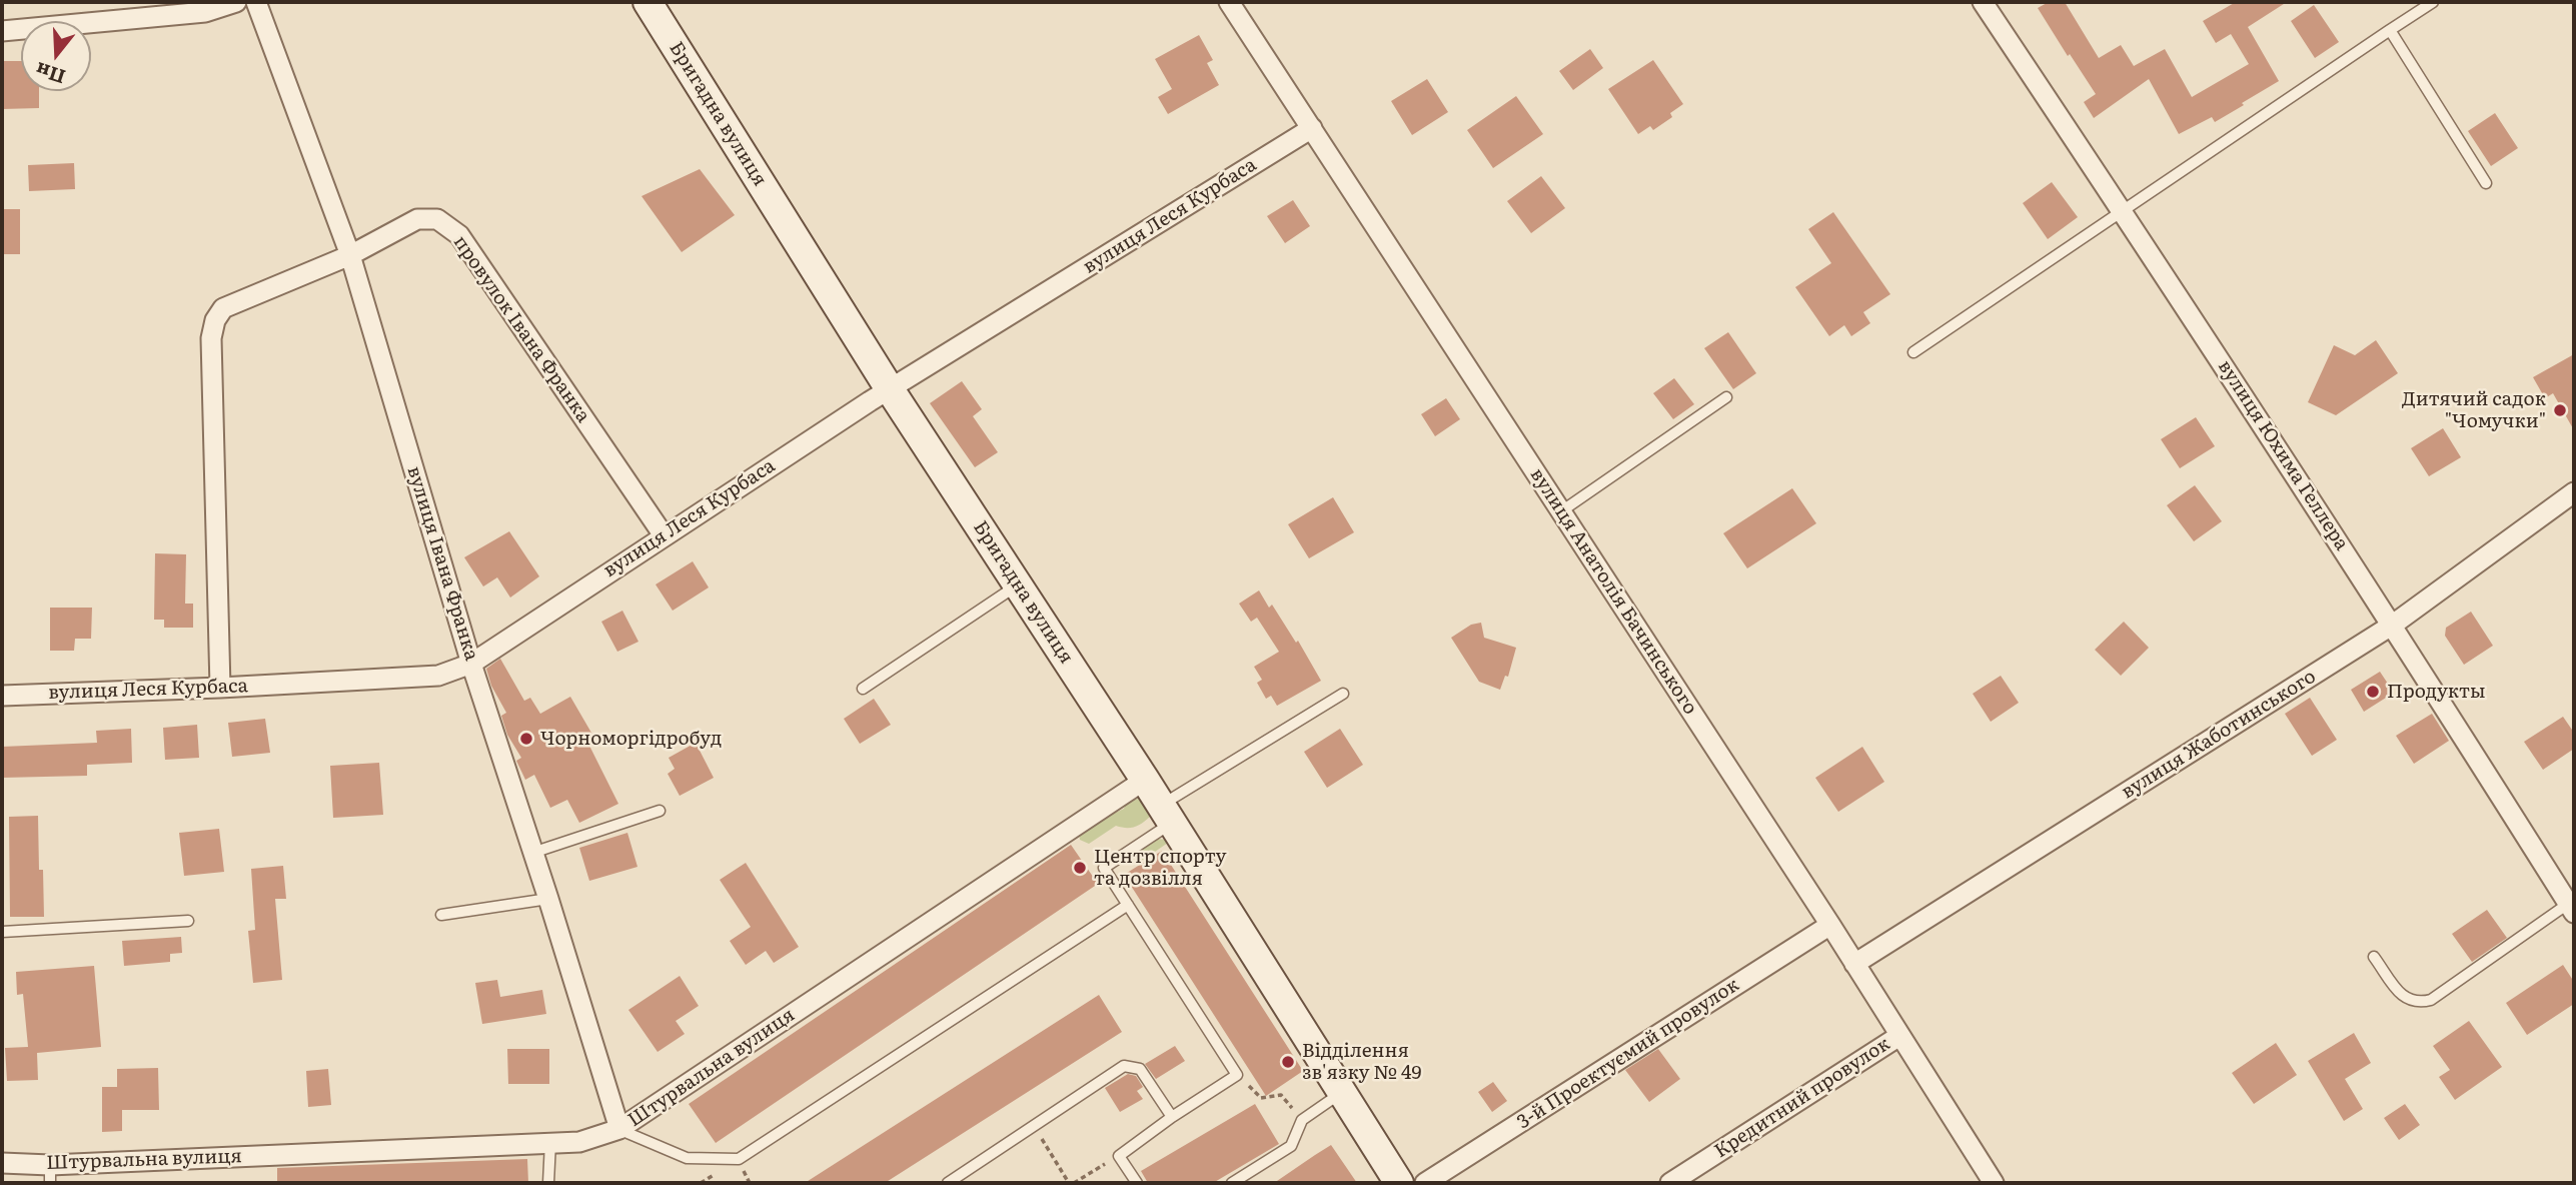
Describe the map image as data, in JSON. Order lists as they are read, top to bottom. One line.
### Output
{"streets":{"street":["Бригадна вулиця","вулиця Леся Курбаса","провулок Івана Франка","вулиця Юхима Геллера","вулиця Івана Франка","вулиця Анатолія Бачинського","вулиця Жаботинського","3-й Проектуємий провулок","Штурвальна вулиця","Кредитний провулок"]},"crossings":[["Бригадна вулиця","вулиця Леся Курбаса"],["Бригадна вулиця","Штурвальна вулиця"],["вулиця Леся Курбаса","провулок Івана Франка"],["вулиця Леся Курбаса","вулиця Івана Франка"],["вулиця Леся Курбаса","вулиця Анатолія Бачинського"],["провулок Івана Франка","вулиця Івана Франка"],["вулиця Юхима Геллера","вулиця Жаботинського"],["вулиця Івана Франка","Штурвальна вулиця"],["вулиця Анатолія Бачинського","вулиця Жаботинського"],["вулиця Анатолія Бачинського","3-й Проектуємий провулок"],["вулиця Анатолія Бачинського","Кредитний провулок"]],"places":["Дитячий садок \"Чомучки\"","Продукты","Чорноморгідробуд","Центр спорту та дозвілля","Відділення зв'язку № 49"],"north":"bottom"}
